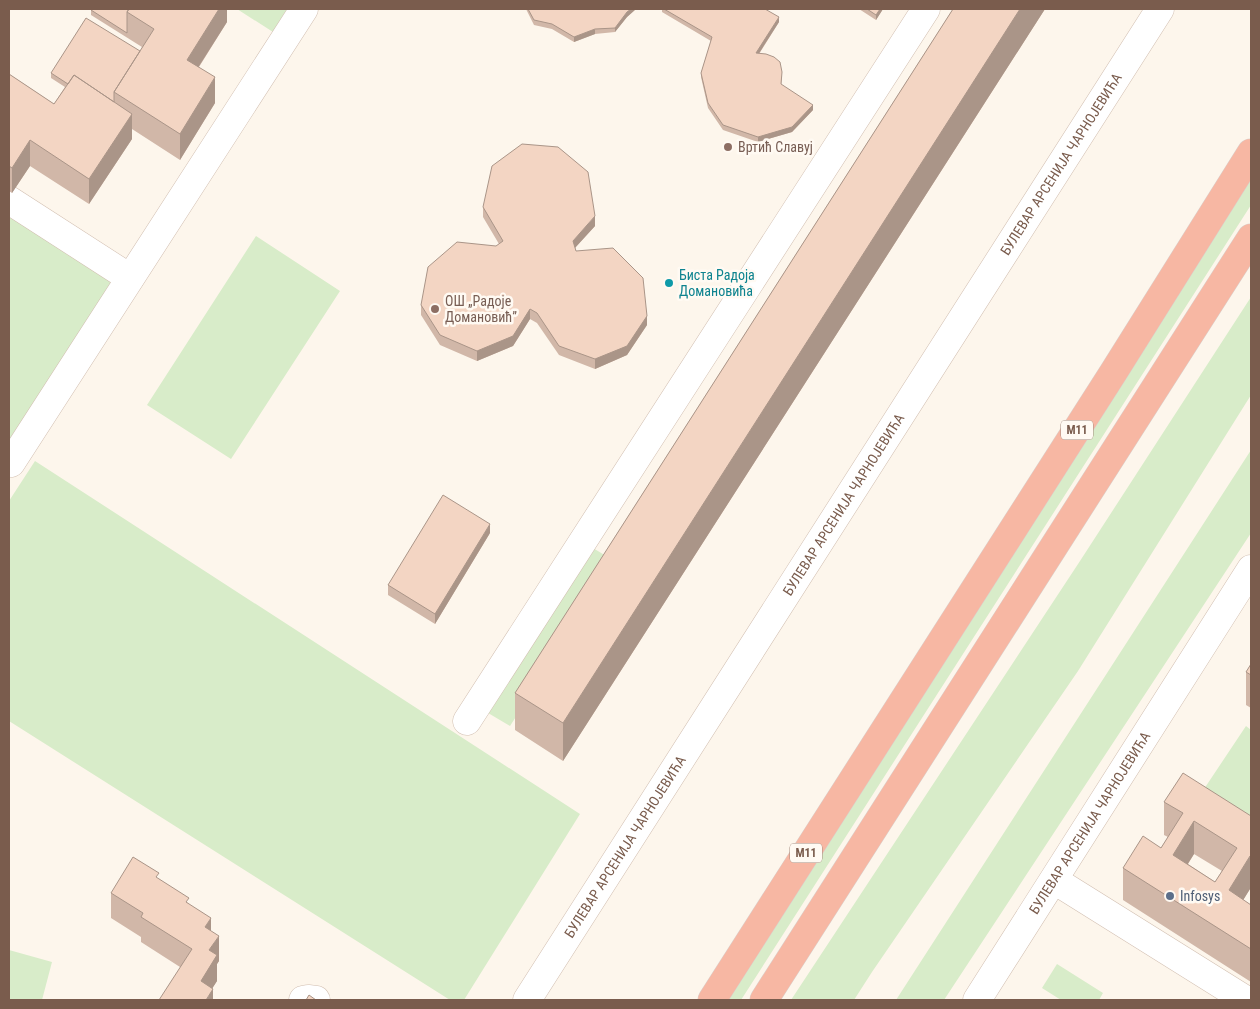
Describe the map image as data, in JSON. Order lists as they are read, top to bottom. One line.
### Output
{"streets":{"highway":["M11"],"street":["БУЛЕВАР АРСЕНИЈА ЧАРНОЈЕВИЋА"]},"places":["Вртић Славуј","Биста Радоја Домановића","ОШ „Радоје Домановић”","Infosys"]}
